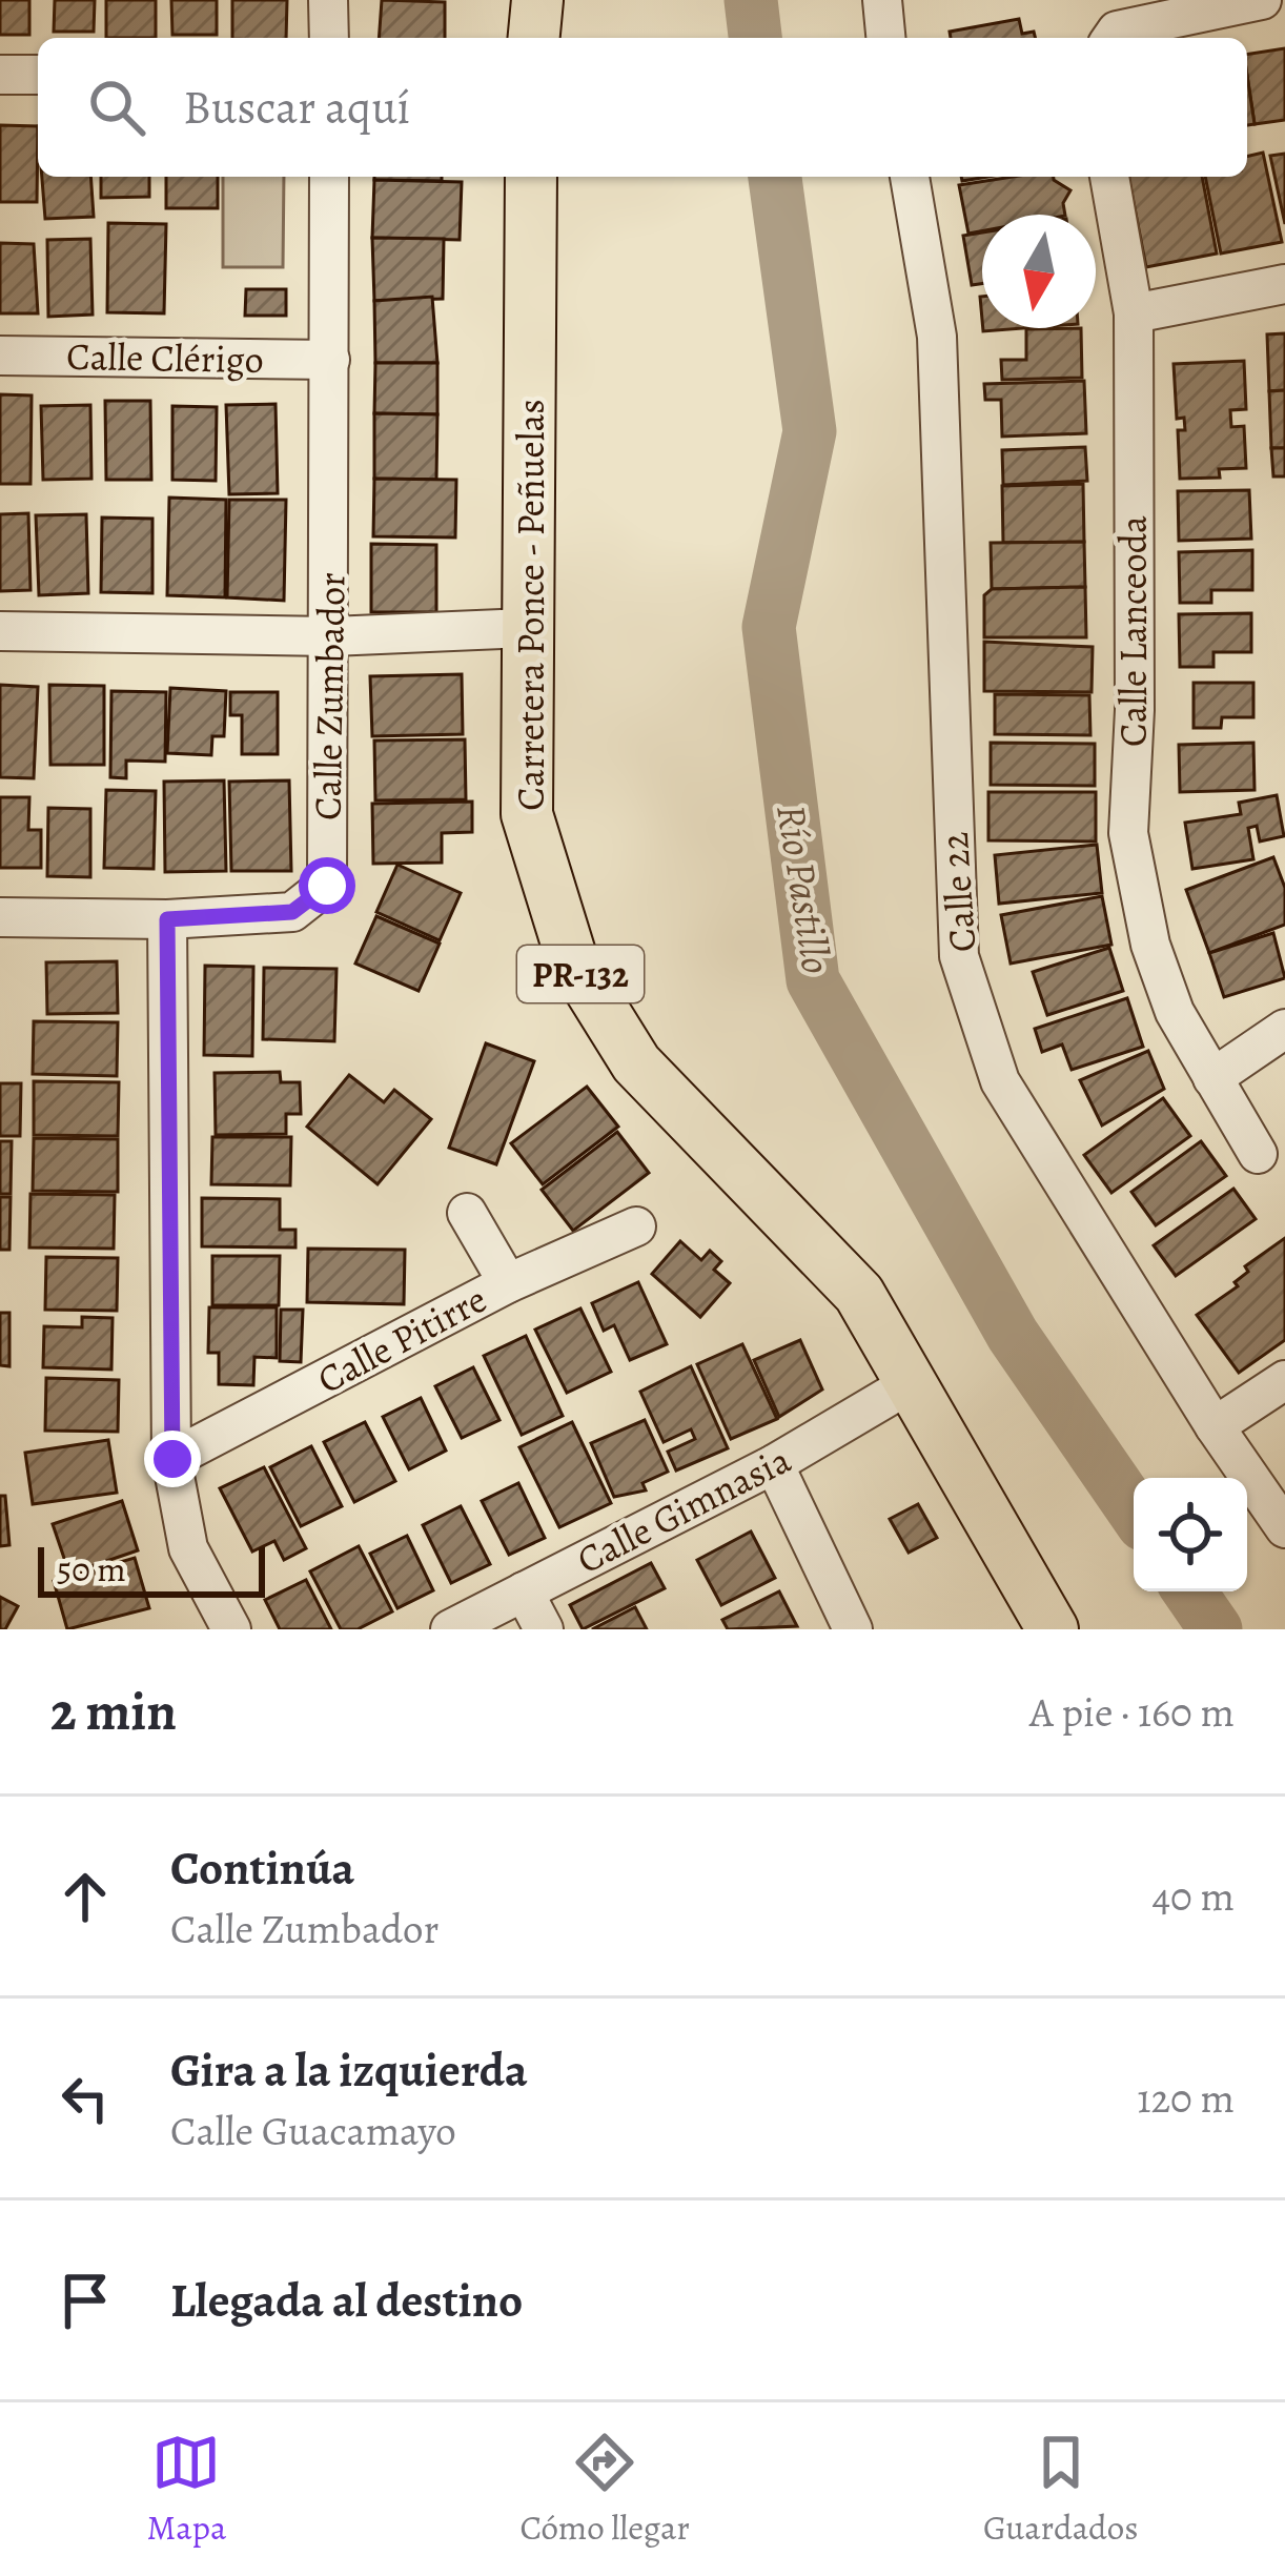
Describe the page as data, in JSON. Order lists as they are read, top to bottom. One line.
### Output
{"streets":{"main road":["Carretera Ponce - Peñuelas","PR-132"],"street":["Calle Clérigo","Calle Lanceoda","Calle Zumbador","Calle 22","Calle Pitirre","Calle Gimnasia"]},"crossings":[["Calle Clérigo","Calle Zumbador"],["Carretera Ponce - Peñuelas","Calle Gimnasia"]],"water":["Río Pastillo"],"scale_bar":"50 m","north":"bottom","page":{"search":"Buscar aquí","scale":"50 m","heading":["2 min","A pie · 160 m"],"list":[["Continúa","Calle Zumbador","40 m"],["Gira a la izquierda","Calle Guacamayo","120 m"],"Llegada al destino"],"nav":["Mapa","Cómo llegar","Guardados"]}}
